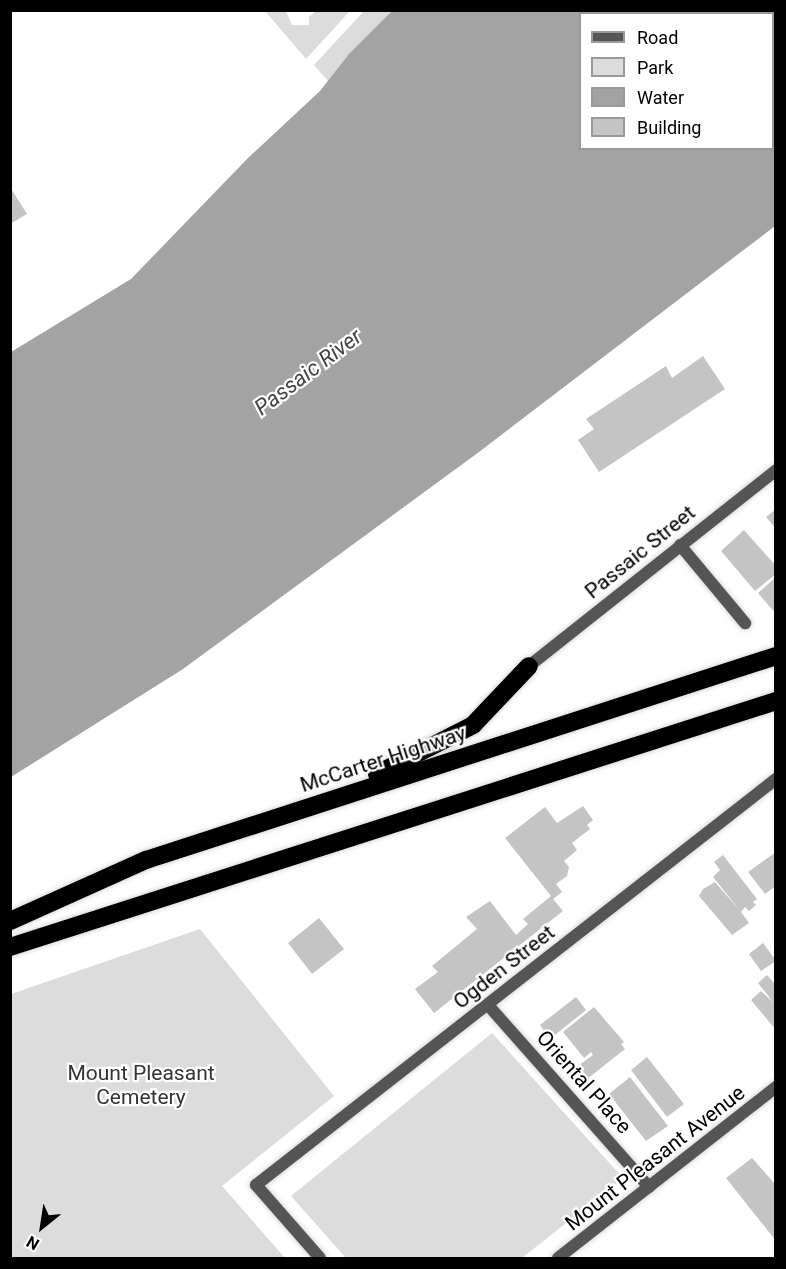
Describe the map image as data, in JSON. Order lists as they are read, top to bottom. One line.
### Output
{"streets":{"highway":["McCarter Highway"],"street":["Passaic Street","Ogden Street","Oriental Place","Mount Pleasant Avenue"]},"crossings":[["Ogden Street","Oriental Place"],["Oriental Place","Mount Pleasant Avenue"]],"water":["Passaic River"],"parks":["Mount Pleasant Cemetery"],"legend":["Road","Park","Water","Building"],"north":"bottom left"}
